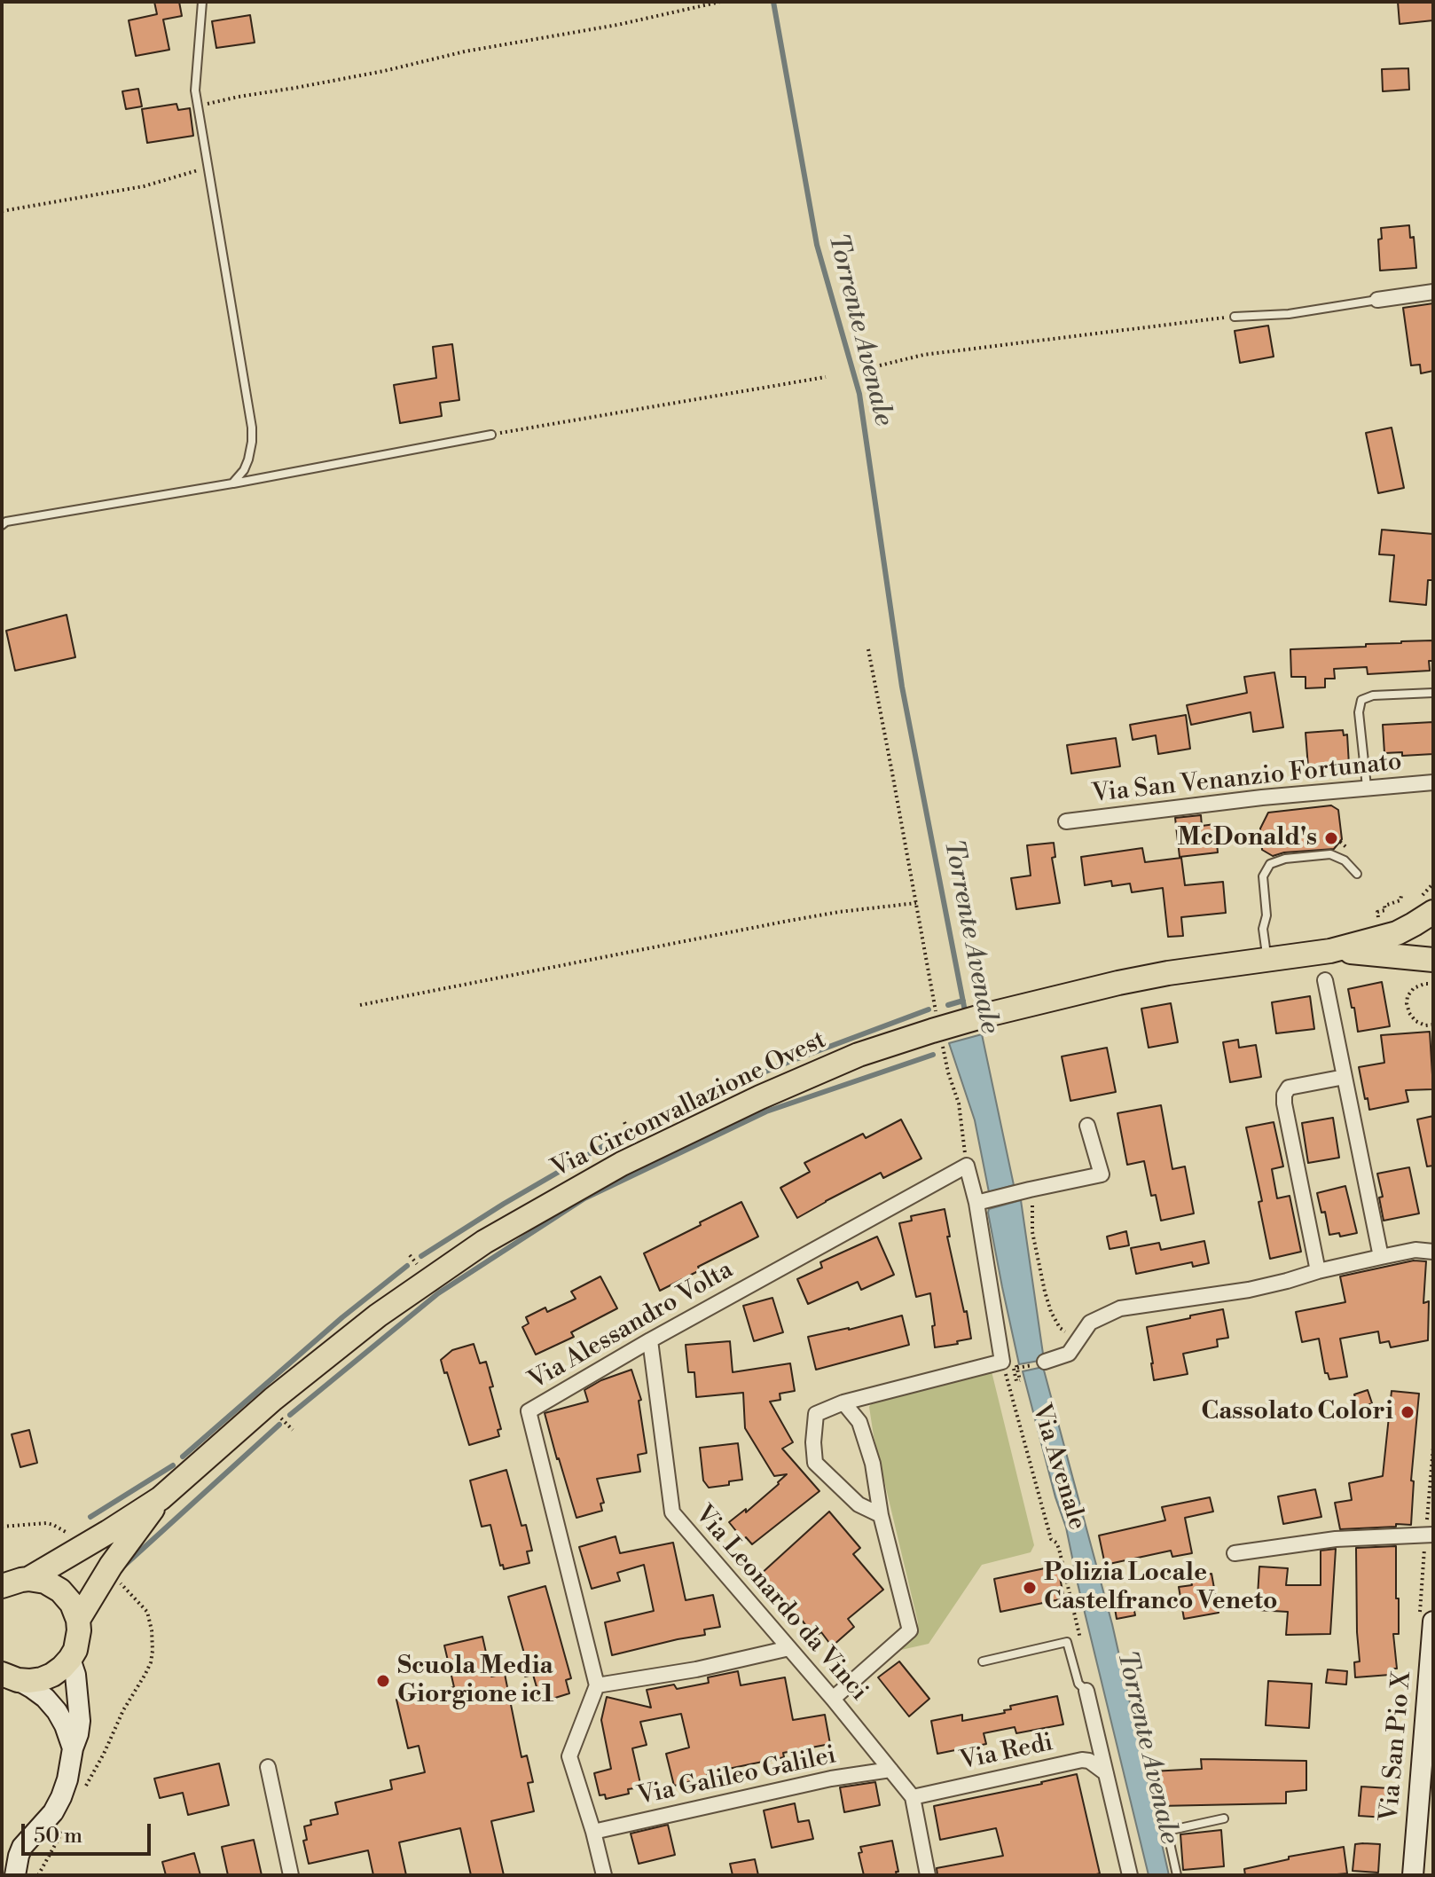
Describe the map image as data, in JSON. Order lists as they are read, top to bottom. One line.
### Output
{"streets":{"main road":["Via Circonvallazione Ovest"],"street":["Via San Venanzio Fortunato","Via Alessandro Volta","Via Leonardo da Vinci","Via San Pio X","Via Redi","Via Galileo Galilei"],"path":["Via Avenale"]},"crossings":[["Via Alessandro Volta","Via Leonardo da Vinci"],["Via Leonardo da Vinci","Via Redi"],["Via Leonardo da Vinci","Via Galileo Galilei"]],"water":["Torrente Avenale"],"places":["McDonald's","Cassolato Colori","Polizia Locale Castelfranco Veneto","Scuola Media Giorgione ic1"],"scale_bar":"50 m"}
